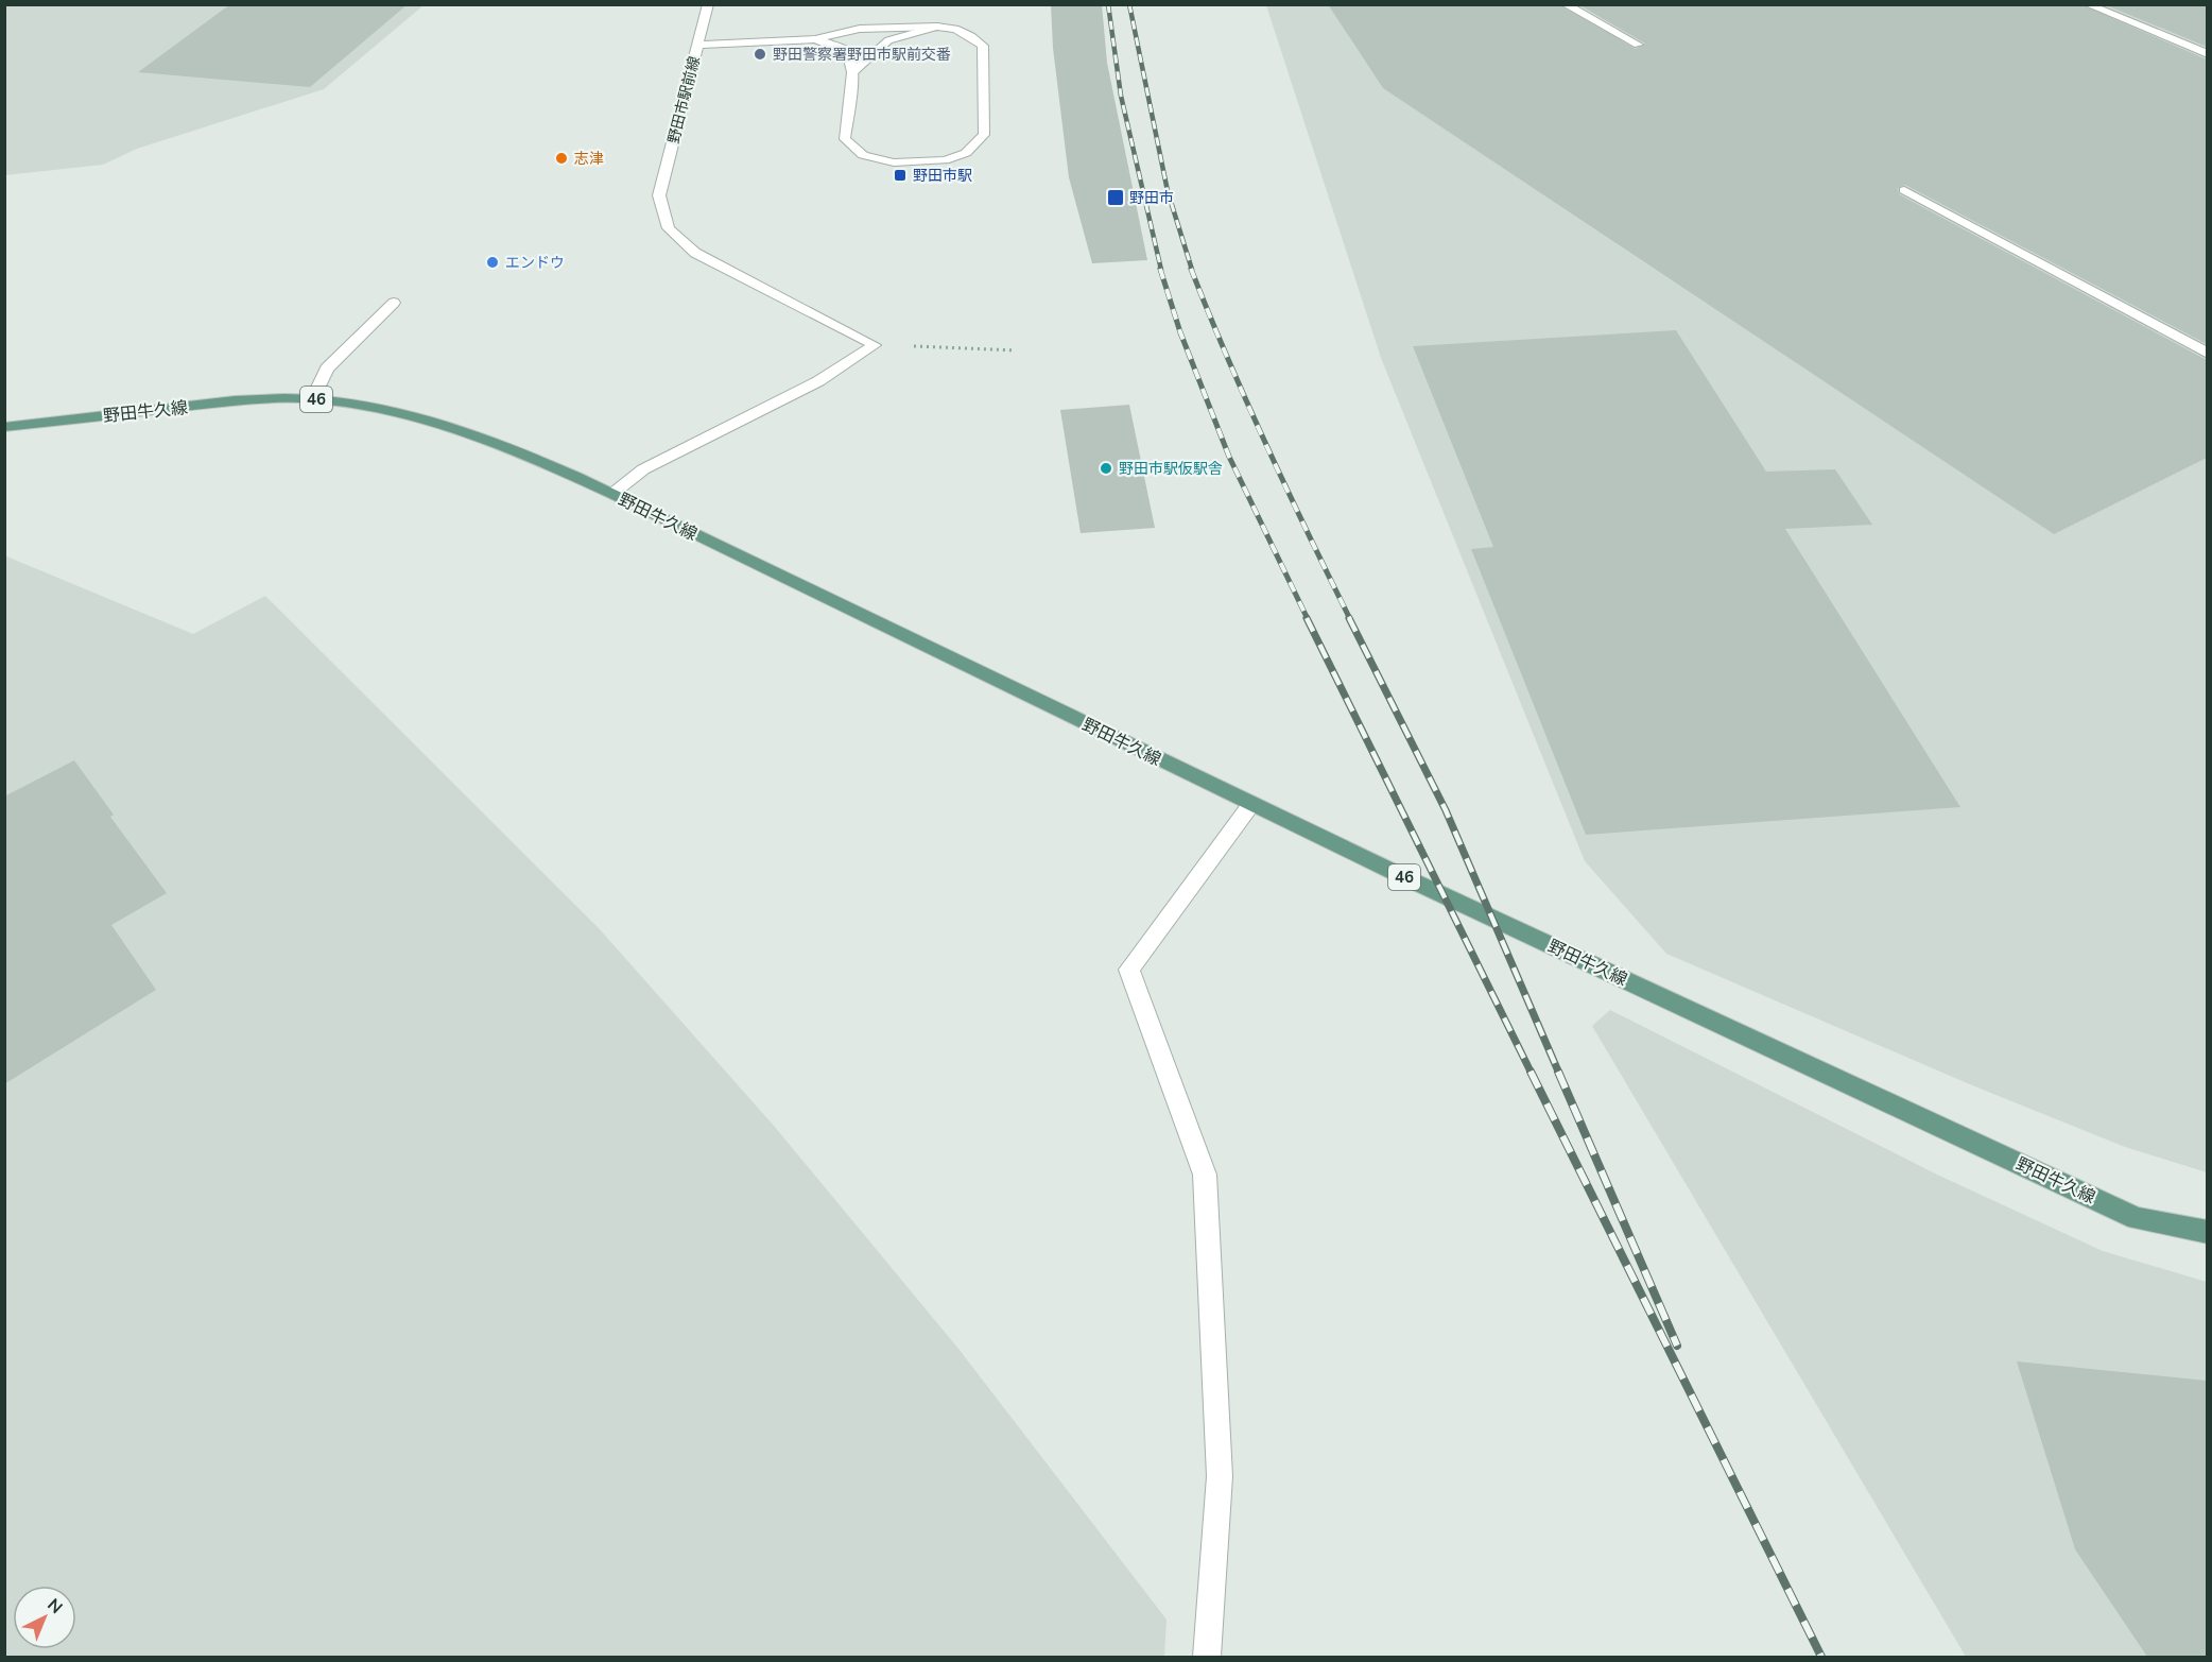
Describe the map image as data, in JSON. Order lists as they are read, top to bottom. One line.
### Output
{"streets":{"main road":["46","野田牛久線"],"street":["野田市駅前線"]},"places":{"other":["野田警察署野田市駅前交番","志津","エンドウ","野田市駅仮駅舎"],"transit":["野田市駅","野田市"]},"north":"top right"}
